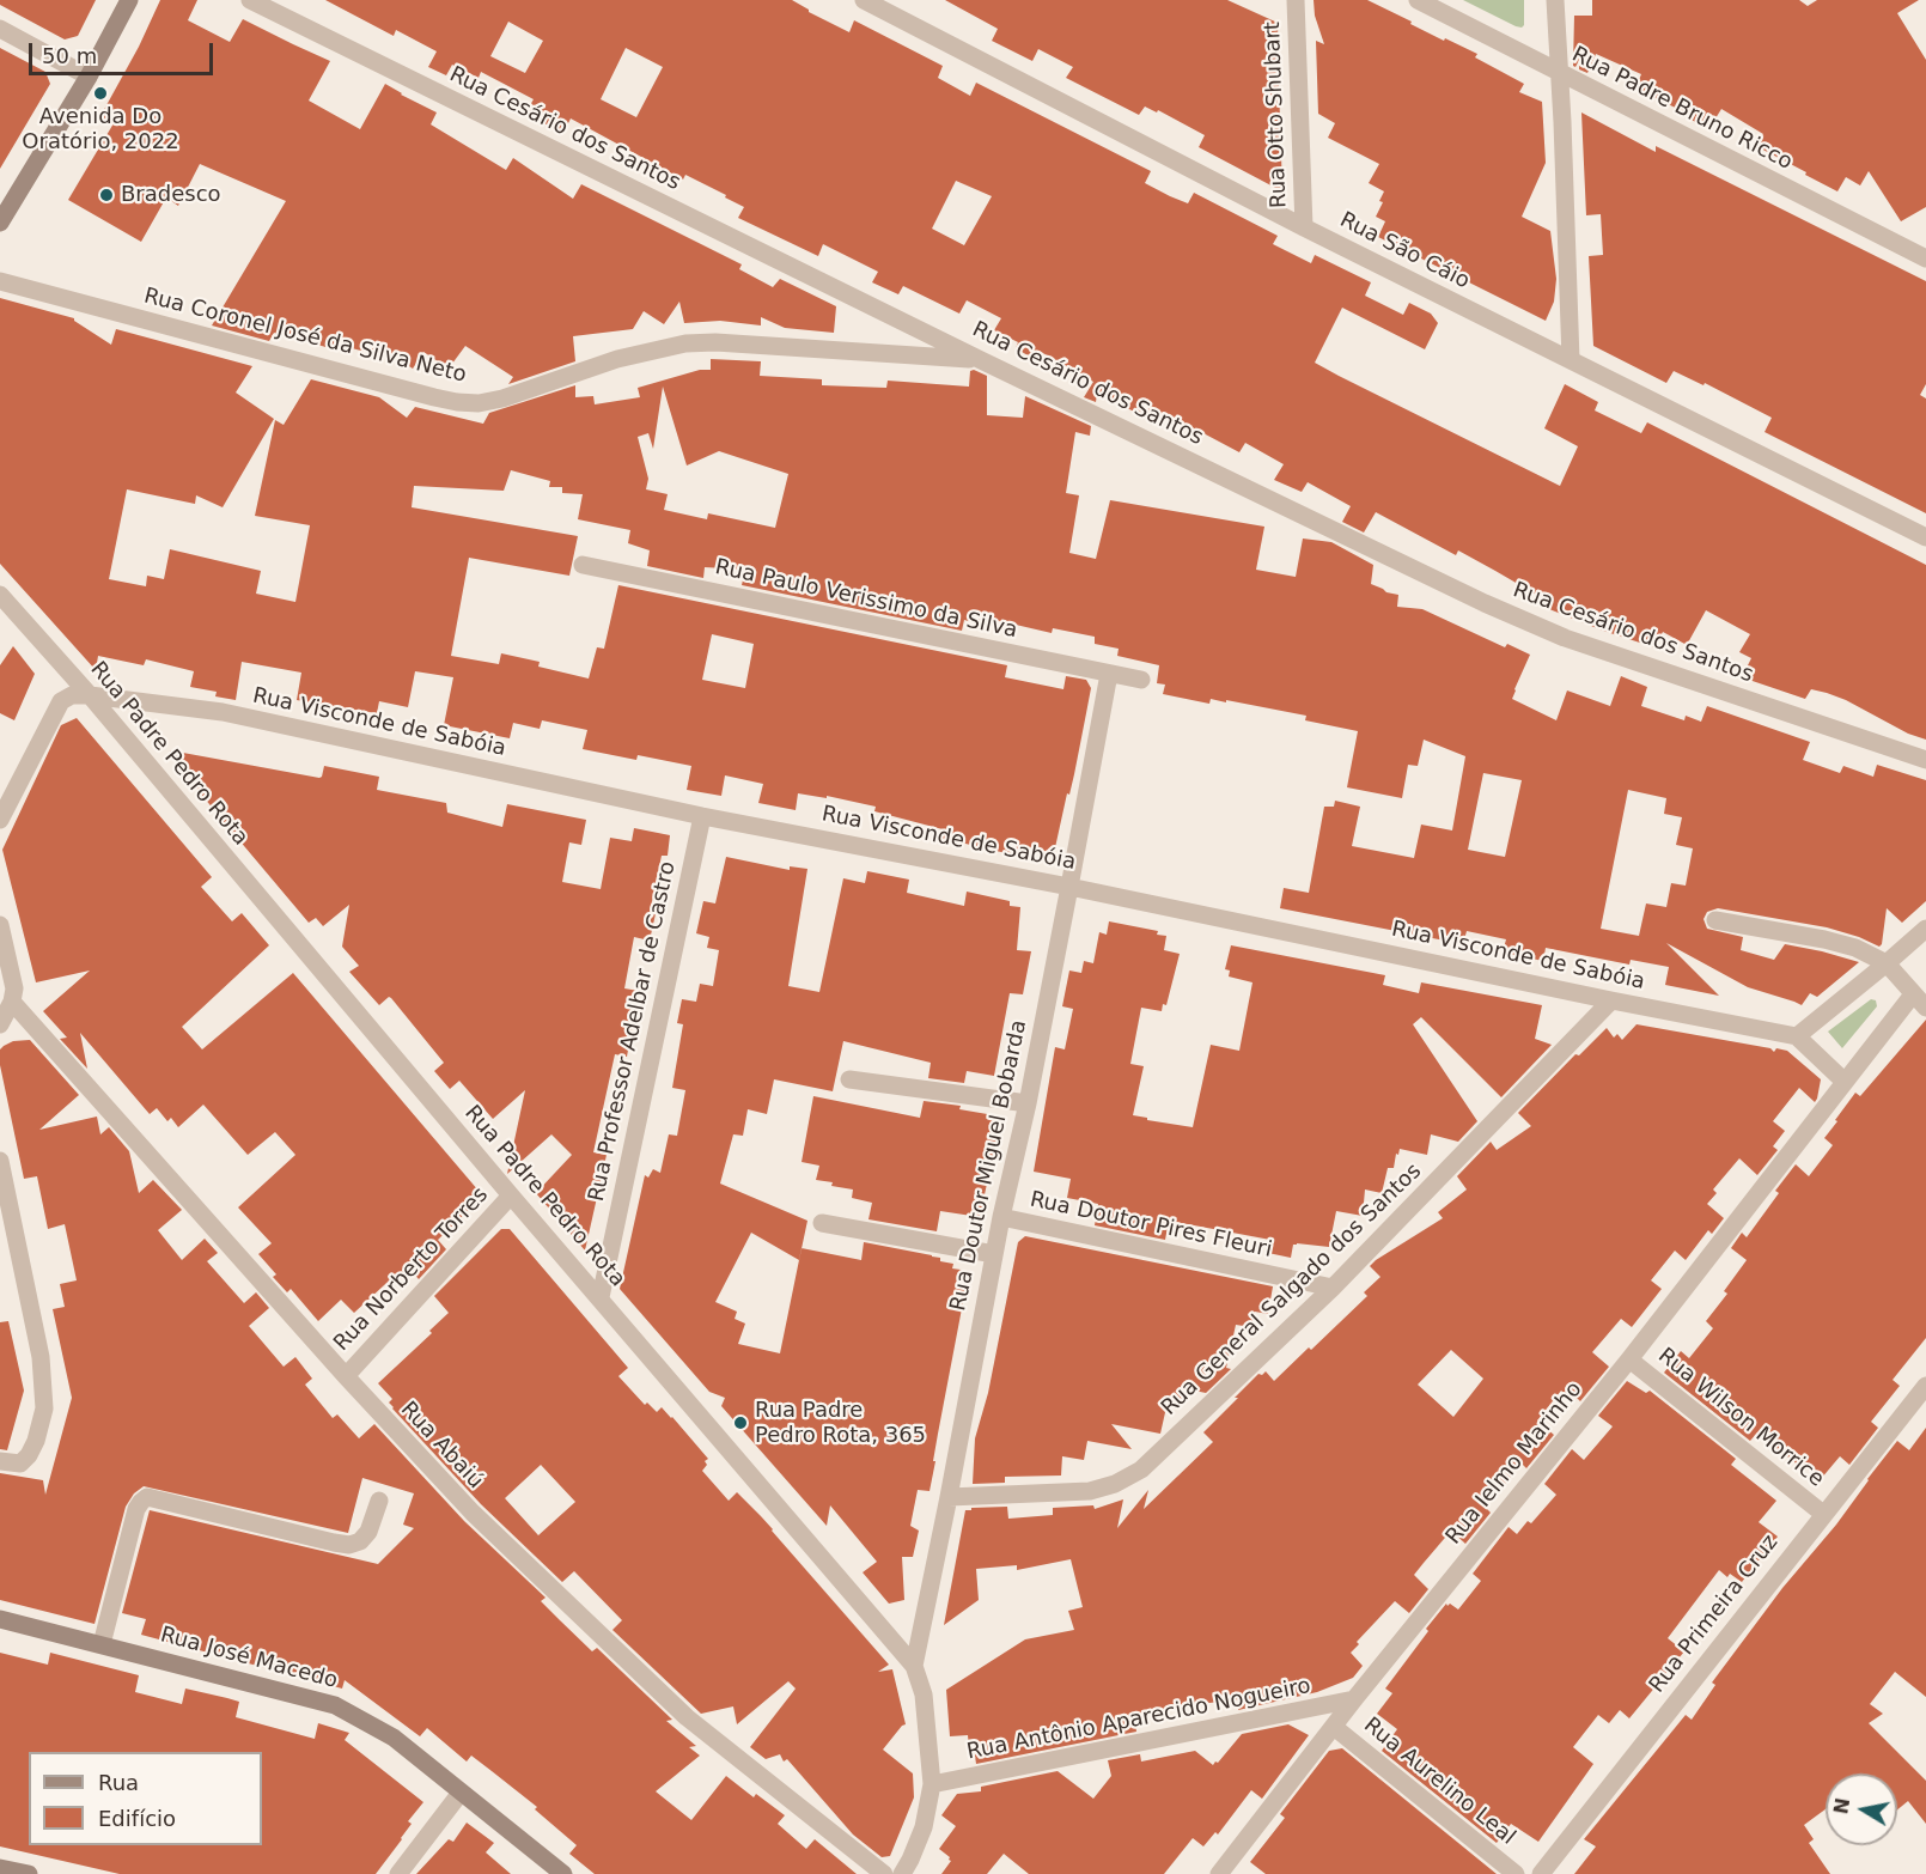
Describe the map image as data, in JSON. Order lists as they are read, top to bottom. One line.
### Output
{"streets":{"street":["Rua Padre Bruno Ricco","Rua Otto Shubart","Rua Cesário dos Santos","Rua São Cáio","Rua Coronel José da Silva Neto","Rua Paulo Verissimo da Silva","Rua Visconde de Sabóia","Rua Padre Pedro Rota","Rua Professor Adelbar de Castro","Rua Doutor Miguel Bobarda","Rua Doutor Pires Fleuri","Rua Norberto Torres","Rua General Salgado dos Santos","Rua Wilson Morrice","Rua Abaiú","Rua Ielmo Marinho","Rua Primeira Cruz","Rua José Macedo","Rua Antônio Aparecido Nogueiro","Rua Aurelino Leal"]},"crossings":[["Rua Otto Shubart","Rua São Cáio"],["Rua Cesário dos Santos","Rua Coronel José da Silva Neto"],["Rua Paulo Verissimo da Silva","Rua Doutor Miguel Bobarda"],["Rua Visconde de Sabóia","Rua Padre Pedro Rota"],["Rua Visconde de Sabóia","Rua Professor Adelbar de Castro"],["Rua Visconde de Sabóia","Rua Doutor Miguel Bobarda"],["Rua Visconde de Sabóia","Rua General Salgado dos Santos"],["Rua Padre Pedro Rota","Rua Professor Adelbar de Castro"],["Rua Padre Pedro Rota","Rua Doutor Miguel Bobarda"],["Rua Padre Pedro Rota","Rua Norberto Torres"],["Rua Padre Pedro Rota","Rua Antônio Aparecido Nogueiro"],["Rua Doutor Miguel Bobarda","Rua Doutor Pires Fleuri"],["Rua Doutor Miguel Bobarda","Rua General Salgado dos Santos"],["Rua Doutor Pires Fleuri","Rua General Salgado dos Santos"],["Rua Norberto Torres","Rua Abaiú"],["Rua Wilson Morrice","Rua Ielmo Marinho"],["Rua Wilson Morrice","Rua Primeira Cruz"],["Rua Ielmo Marinho","Rua Antônio Aparecido Nogueiro"],["Rua Ielmo Marinho","Rua Aurelino Leal"]],"places":["Avenida Do Oratório, 2022","Bradesco","Rua Padre Pedro Rota, 365"],"legend":["Rua","Edifício"],"scale_bar":"50 m","north":"left"}
